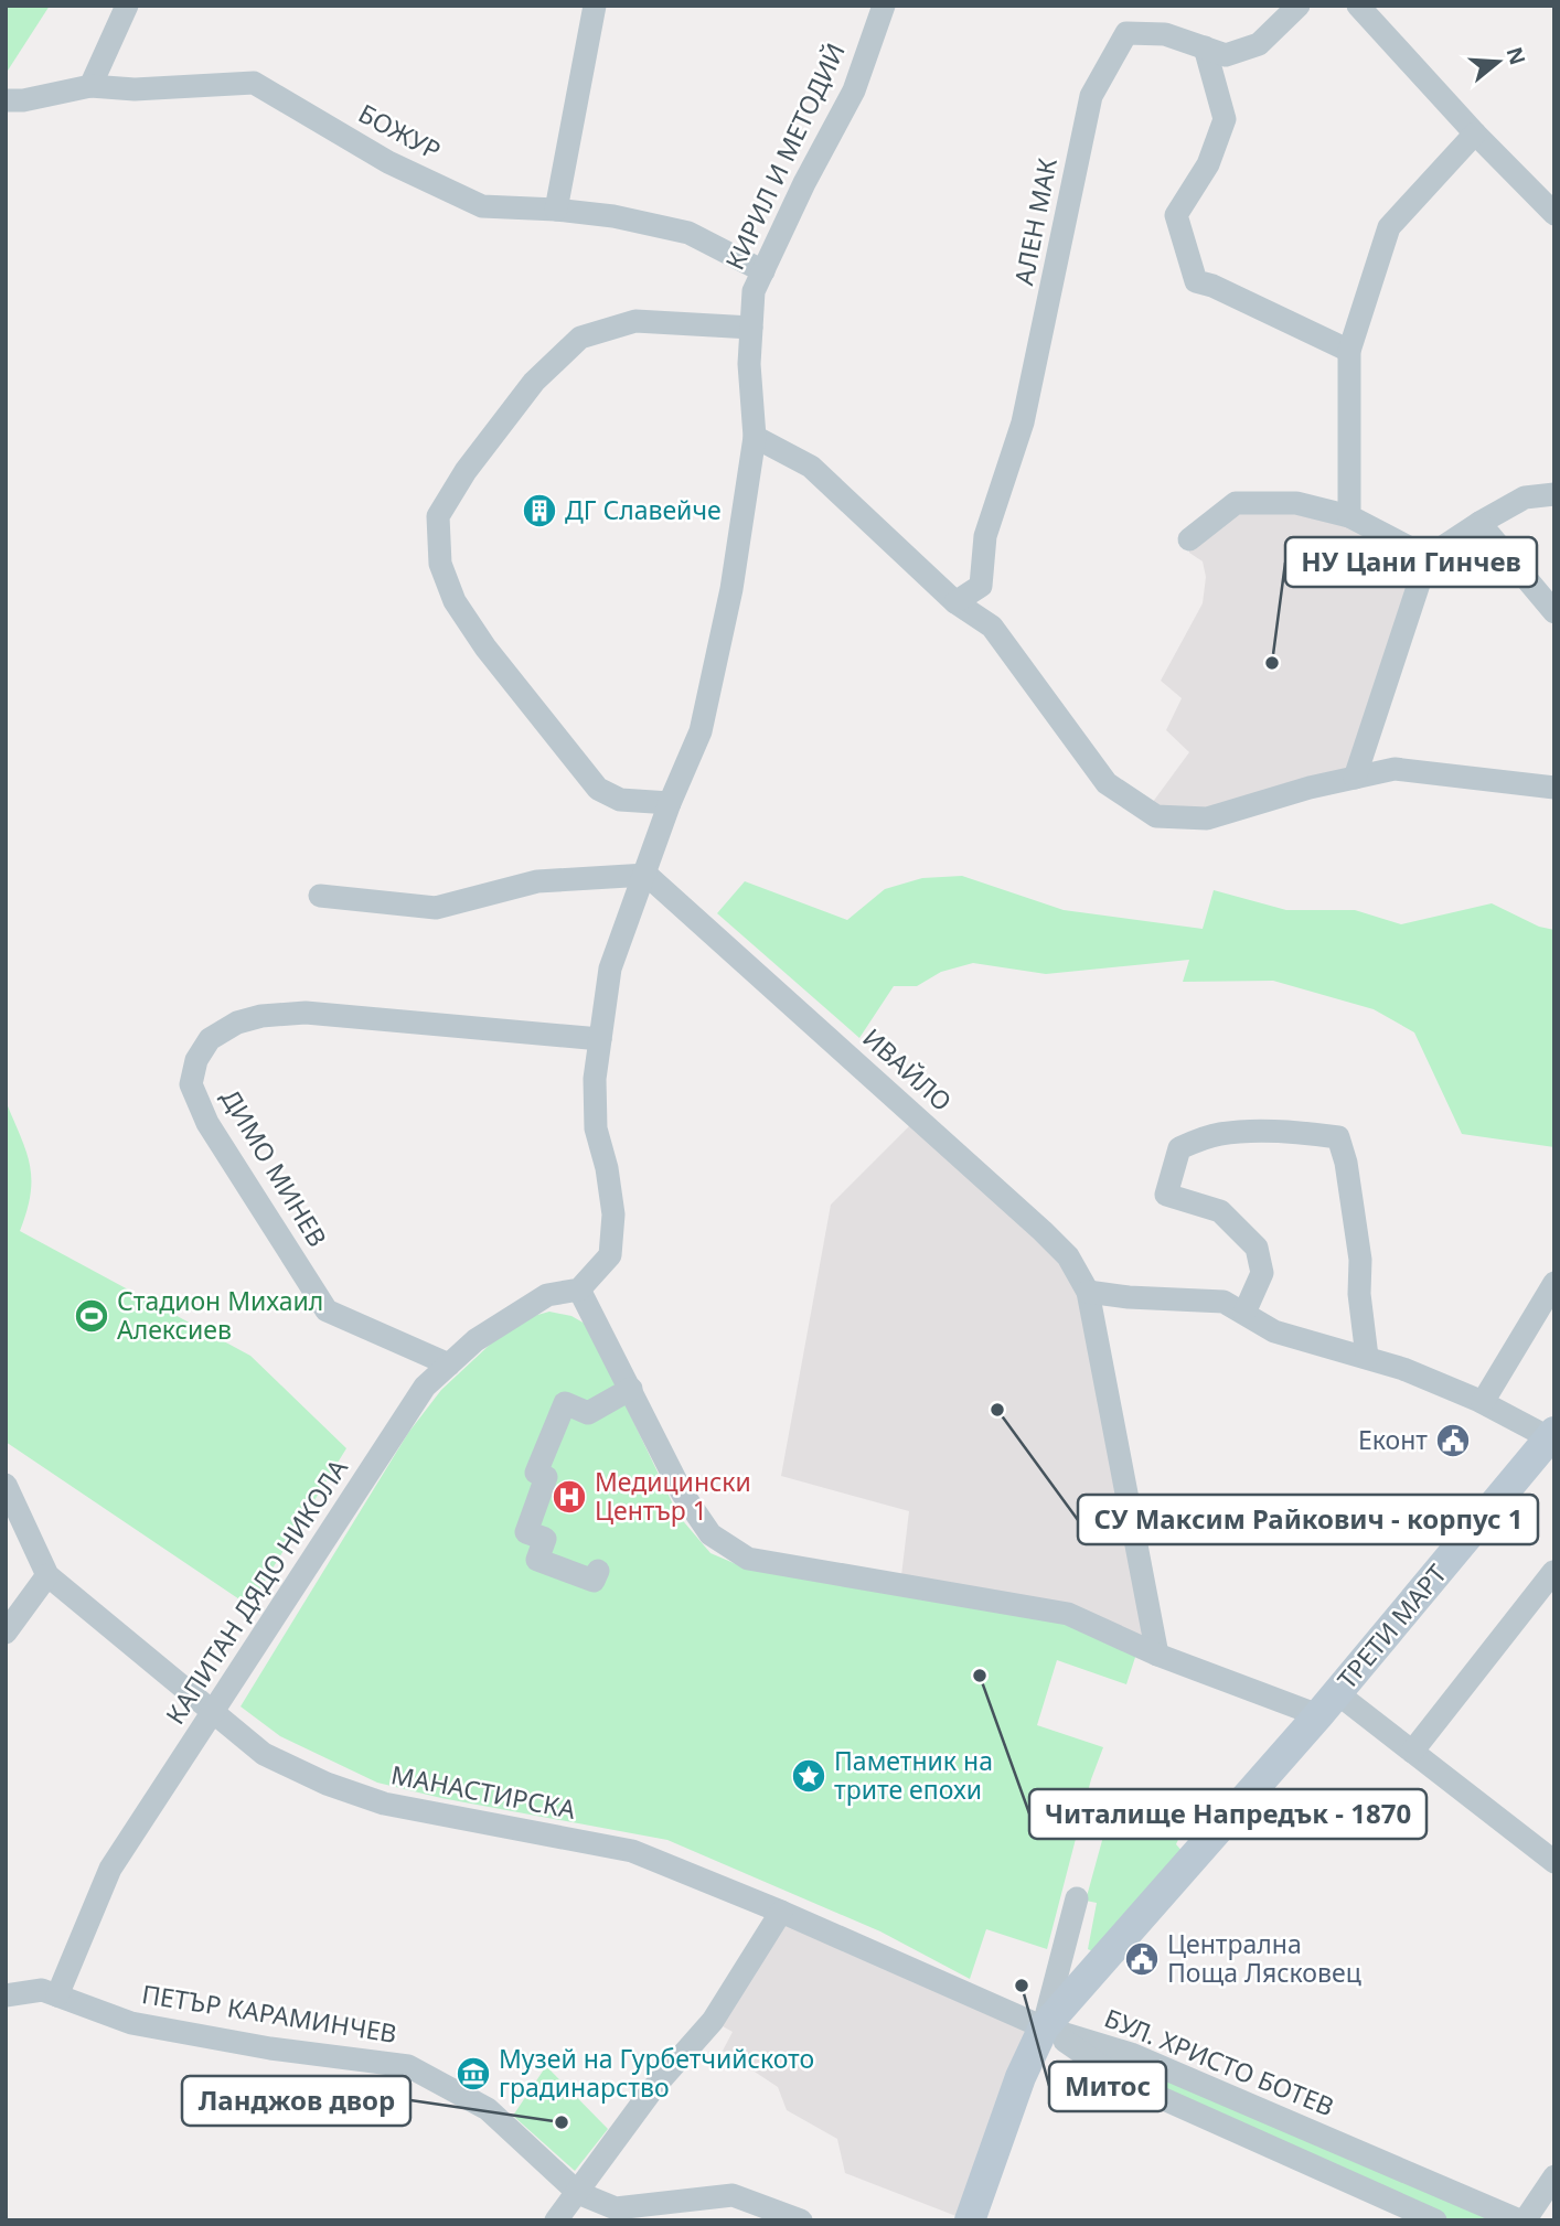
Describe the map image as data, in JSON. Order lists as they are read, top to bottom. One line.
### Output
{"streets":{"street":["БОЖУР","КИРИЛ И МЕТОДИЙ","АЛЕН МАК","ИВАЙЛО","ДИМО МИНЕВ","КАПИТАН ДЯДО НИКОЛА","ТРЕТИ МАРТ","МАНАСТИРСКА","ПЕТЪР КАРАМИНЧЕВ","БУЛ. ХРИСТО БОТЕВ"]},"crossings":[["БОЖУР","КИРИЛ И МЕТОДИЙ"],["КИРИЛ И МЕТОДИЙ","ИВАЙЛО"],["ДИМО МИНЕВ","КАПИТАН ДЯДО НИКОЛА"],["КАПИТАН ДЯДО НИКОЛА","МАНАСТИРСКА"],["КАПИТАН ДЯДО НИКОЛА","ПЕТЪР КАРАМИНЧЕВ"],["ТРЕТИ МАРТ","МАНАСТИРСКА"],["ТРЕТИ МАРТ","БУЛ. ХРИСТО БОТЕВ"],["МАНАСТИРСКА","БУЛ. ХРИСТО БОТЕВ"]],"places":{"building":["ДГ Славейче"],"other":["НУ Цани Гинчев","СУ Максим Райкович - корпус 1","Читалище Напредък - 1870","Митос","Ланджов двор"],"sports":["Стадион Михаил Алексиев"],"public building":["Еконт","Централна Поща Лясковец"],"hospital":["Медицински Център 1"],"place":["Паметник на трите епохи"],"museum":["Музей на Гурбетчийското градинарство"]},"north":"right"}
